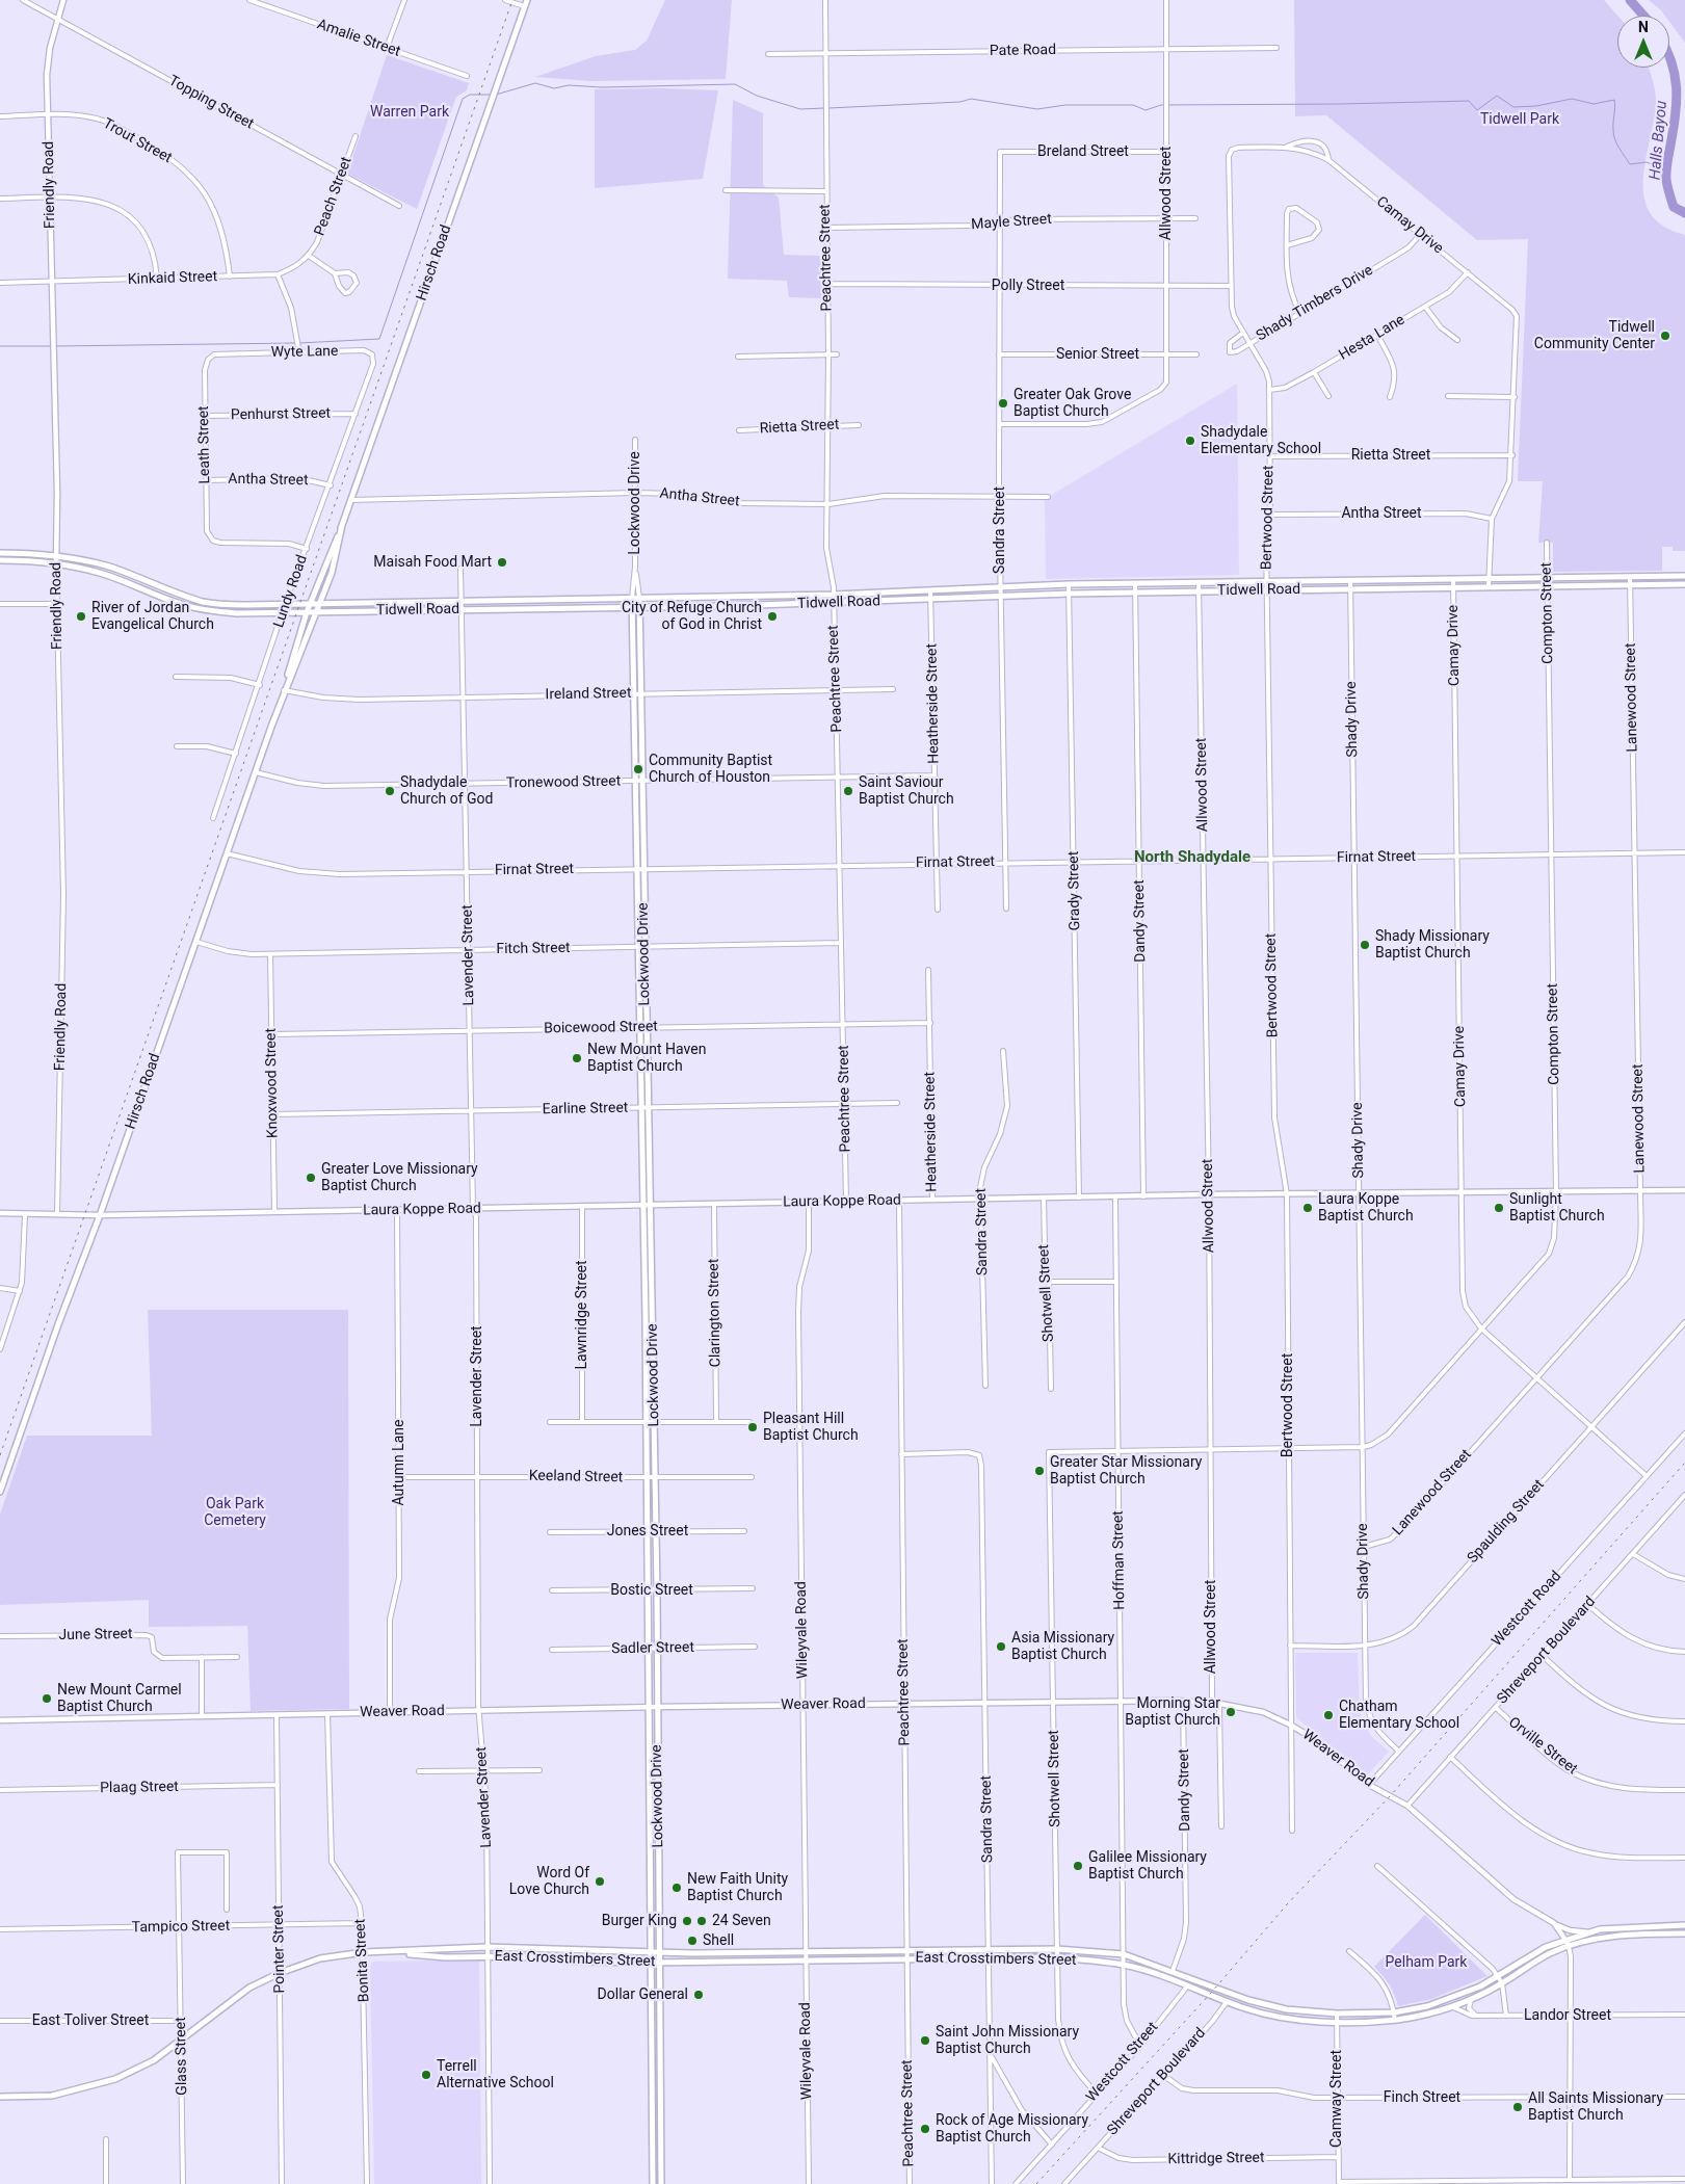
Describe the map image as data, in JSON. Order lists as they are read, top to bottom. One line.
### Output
{"streets":{"main road":["Hirsch Road","Lockwood Drive","Tidwell Road","East Crosstimbers Street"],"street":["Amalie Street","Pate Road","Topping Street","Trout Street","Breland Street","Friendly Road","Allwood Street","Peach Street","Mayle Street","Camay Drive","Peachtree Street","Kinkaid Street","Polly Street","Shady Timbers Drive","Hesta Lane","Wyte Lane","Senior Street","Penhurst Street","Rietta Street","Leath Street","Antha Street","Bertwood Street","Sandra Street","Lundy Road","Compton Street","Ireland Street","Lanewood Street","Heatherside Street","Shady Drive","Tronewood Street","Firnat Street","Grady Street","Dandy Street","Fitch Street","Lavender Street","Boicewood Street","Knoxwood Street","Earline Street","Laura Koppe Road","Shotwell Street","Clarington Street","Lawnridge Street","Autumn Lane","Keeland Street","Spaulding Street","Jones Street","Hoffman Street","Bostic Street","Westcott Road","Wileyvale Road","June Street","Sadler Street","Shreveport Boulevard","Weaver Road","Orville Street","Plaag Street","Tampico Street","Pointer Street","Bonita Street","Landor Street","East Toliver Street","Glass Street","Westcott Street","Finch Street","Camway Street","Kittridge Street"]},"crossings":[["Pate Road","Allwood Street"],["Pate Road","Peachtree Street"],["Topping Street","Friendly Road"],["Topping Street","Peach Street"],["Trout Street","Friendly Road"],["Trout Street","Kinkaid Street"],["Breland Street","Allwood Street"],["Breland Street","Sandra Street"],["Friendly Road","Kinkaid Street"],["Friendly Road","Tidwell Road"],["Friendly Road","Laura Koppe Road"],["Allwood Street","Mayle Street"],["Allwood Street","Polly Street"],["Allwood Street","Senior Street"],["Allwood Street","Sandra Street"],["Allwood Street","Tidwell Road"],["Allwood Street","Firnat Street"],["Allwood Street","Laura Koppe Road"],["Allwood Street","Weaver Road"],["Peach Street","Kinkaid Street"],["Mayle Street","Peachtree Street"],["Mayle Street","Sandra Street"],["Camay Drive","Shady Timbers Drive"],["Camay Drive","Hesta Lane"],["Camay Drive","Rietta Street"],["Camay Drive","Antha Street"],["Camay Drive","Bertwood Street"],["Camay Drive","Tidwell Road"],["Camay Drive","Compton Street"],["Camay Drive","Lanewood Street"],["Camay Drive","Firnat Street"],["Camay Drive","Laura Koppe Road"],["Camay Drive","Spaulding Street"],["Camay Drive","Westcott Road"],["Peachtree Street","Polly Street"],["Peachtree Street","Rietta Street"],["Peachtree Street","Antha Street"],["Peachtree Street","Sandra Street"],["Peachtree Street","Tidwell Road"],["Peachtree Street","Ireland Street"],["Peachtree Street","Tronewood Street"],["Peachtree Street","Firnat Street"],["Peachtree Street","Fitch Street"],["Peachtree Street","Boicewood Street"],["Peachtree Street","Earline Street"],["Peachtree Street","Laura Koppe Road"],["Peachtree Street","Weaver Road"],["Peachtree Street","East Crosstimbers Street"],["Hirsch Road","Antha Street"],["Hirsch Road","Tidwell Road"],["Hirsch Road","Ireland Street"],["Hirsch Road","Tronewood Street"],["Hirsch Road","Firnat Street"],["Hirsch Road","Fitch Street"],["Hirsch Road","Laura Koppe Road"],["Polly Street","Bertwood Street"],["Polly Street","Sandra Street"],["Shady Timbers Drive","Bertwood Street"],["Hesta Lane","Bertwood Street"],["Wyte Lane","Leath Street"],["Wyte Lane","Lundy Road"],["Senior Street","Sandra Street"],["Penhurst Street","Leath Street"],["Penhurst Street","Lundy Road"],["Rietta Street","Bertwood Street"],["Leath Street","Antha Street"],["Leath Street","Lundy Road"],["Antha Street","Lockwood Drive"],["Antha Street","Bertwood Street"],["Antha Street","Sandra Street"],["Antha Street","Lundy Road"],["Lockwood Drive","Tidwell Road"],["Lockwood Drive","Ireland Street"],["Lockwood Drive","Tronewood Street"],["Lockwood Drive","Firnat Street"],["Lockwood Drive","Fitch Street"],["Lockwood Drive","Boicewood Street"],["Lockwood Drive","Earline Street"],["Lockwood Drive","Laura Koppe Road"],["Lockwood Drive","Keeland Street"],["Lockwood Drive","Jones Street"],["Lockwood Drive","Bostic Street"],["Lockwood Drive","Sadler Street"],["Lockwood Drive","Weaver Road"],["Lockwood Drive","East Crosstimbers Street"],["Bertwood Street","Tidwell Road"],["Bertwood Street","Firnat Street"],["Bertwood Street","Laura Koppe Road"],["Bertwood Street","Spaulding Street"],["Bertwood Street","Weaver Road"],["Sandra Street","Tidwell Road"],["Sandra Street","Firnat Street"],["Sandra Street","Laura Koppe Road"],["Sandra Street","Weaver Road"],["Sandra Street","East Crosstimbers Street"],["Tidwell Road","Lundy Road"],["Tidwell Road","Compton Street"],["Tidwell Road","Lanewood Street"],["Tidwell Road","Heatherside Street"],["Tidwell Road","Shady Drive"],["Tidwell Road","Grady Street"],["Tidwell Road","Dandy Street"],["Tidwell Road","Lavender Street"],["Compton Street","Shady Drive"],["Compton Street","Firnat Street"],["Compton Street","Laura Koppe Road"],["Ireland Street","Lavender Street"],["Lanewood Street","Shady Drive"],["Lanewood Street","Firnat Street"],["Lanewood Street","Laura Koppe Road"],["Heatherside Street","Tronewood Street"],["Heatherside Street","Firnat Street"],["Heatherside Street","Boicewood Street"],["Heatherside Street","Laura Koppe Road"],["Shady Drive","Firnat Street"],["Shady Drive","Laura Koppe Road"],["Shady Drive","Spaulding Street"],["Shady Drive","Westcott Road"],["Tronewood Street","Lavender Street"],["Firnat Street","Grady Street"],["Firnat Street","Dandy Street"],["Firnat Street","Lavender Street"],["Grady Street","Laura Koppe Road"],["Dandy Street","Laura Koppe Road"],["Dandy Street","Weaver Road"],["Dandy Street","East Crosstimbers Street"],["Fitch Street","Lavender Street"],["Fitch Street","Knoxwood Street"],["Lavender Street","Boicewood Street"],["Lavender Street","Earline Street"],["Lavender Street","Laura Koppe Road"],["Lavender Street","Keeland Street"],["Lavender Street","Weaver Road"],["Lavender Street","East Crosstimbers Street"],["Boicewood Street","Knoxwood Street"],["Knoxwood Street","Earline Street"],["Knoxwood Street","Laura Koppe Road"],["Laura Koppe Road","Shotwell Street"],["Laura Koppe Road","Clarington Street"],["Laura Koppe Road","Lawnridge Street"],["Laura Koppe Road","Autumn Lane"],["Laura Koppe Road","Hoffman Street"],["Laura Koppe Road","Wileyvale Road"],["Shotwell Street","Hoffman Street"],["Shotwell Street","Weaver Road"],["Shotwell Street","East Crosstimbers Street"],["Shotwell Street","Westcott Street"],["Autumn Lane","Keeland Street"],["Autumn Lane","Weaver Road"],["Hoffman Street","Weaver Road"],["Hoffman Street","East Crosstimbers Street"],["Hoffman Street","Westcott Street"],["Westcott Road","Weaver Road"],["Wileyvale Road","Weaver Road"],["Wileyvale Road","East Crosstimbers Street"],["Shreveport Boulevard","Weaver Road"],["Shreveport Boulevard","Orville Street"],["Shreveport Boulevard","East Crosstimbers Street"],["Shreveport Boulevard","Finch Street"],["Shreveport Boulevard","Kittridge Street"],["Weaver Road","Pointer Street"],["Weaver Road","East Crosstimbers Street"],["Weaver Road","Bonita Street"],["Plaag Street","Pointer Street"],["Tampico Street","Pointer Street"],["Tampico Street","Bonita Street"],["Tampico Street","Glass Street"],["Pointer Street","East Crosstimbers Street"],["East Crosstimbers Street","Bonita Street"],["East Crosstimbers Street","Landor Street"],["East Crosstimbers Street","Glass Street"],["East Crosstimbers Street","Westcott Street"],["East Crosstimbers Street","Camway Street"],["East Toliver Street","Glass Street"],["Finch Street","Camway Street"],["Camway Street","Kittridge Street"]],"districts":["North Shadydale"],"water":["Halls Bayou"],"parks":["Warren Park","Tidwell Park","Oak Park Cemetery","Pelham Park"],"places":["Tidwell Community Center","Greater Oak Grove Baptist Church","Shadydale Elementary School","Maisah Food Mart","River of Jordan Evangelical Church","City of Refuge Church of God in Christ","Community Baptist Church of Houston","Shadydale Church of God","Saint Saviour Baptist Church","Shady Missionary Baptist Church","New Mount Haven Baptist Church","Greater Love Missionary Baptist Church","Laura Koppe Baptist Church","Sunlight Baptist Church","Pleasant Hill Baptist Church","Greater Star Missionary Baptist Church","Asia Missionary Baptist Church","New Mount Carmel Baptist Church","Morning Star Baptist Church","Chatham Elementary School","Galilee Missionary Baptist Church","Word Of Love Church","New Faith Unity Baptist Church","Burger King","24 Seven","Shell","Dollar General","Saint John Missionary Baptist Church","Terrell Alternative School","All Saints Missionary Baptist Church","Rock of Age Missionary Baptist Church"],"north":"top"}
